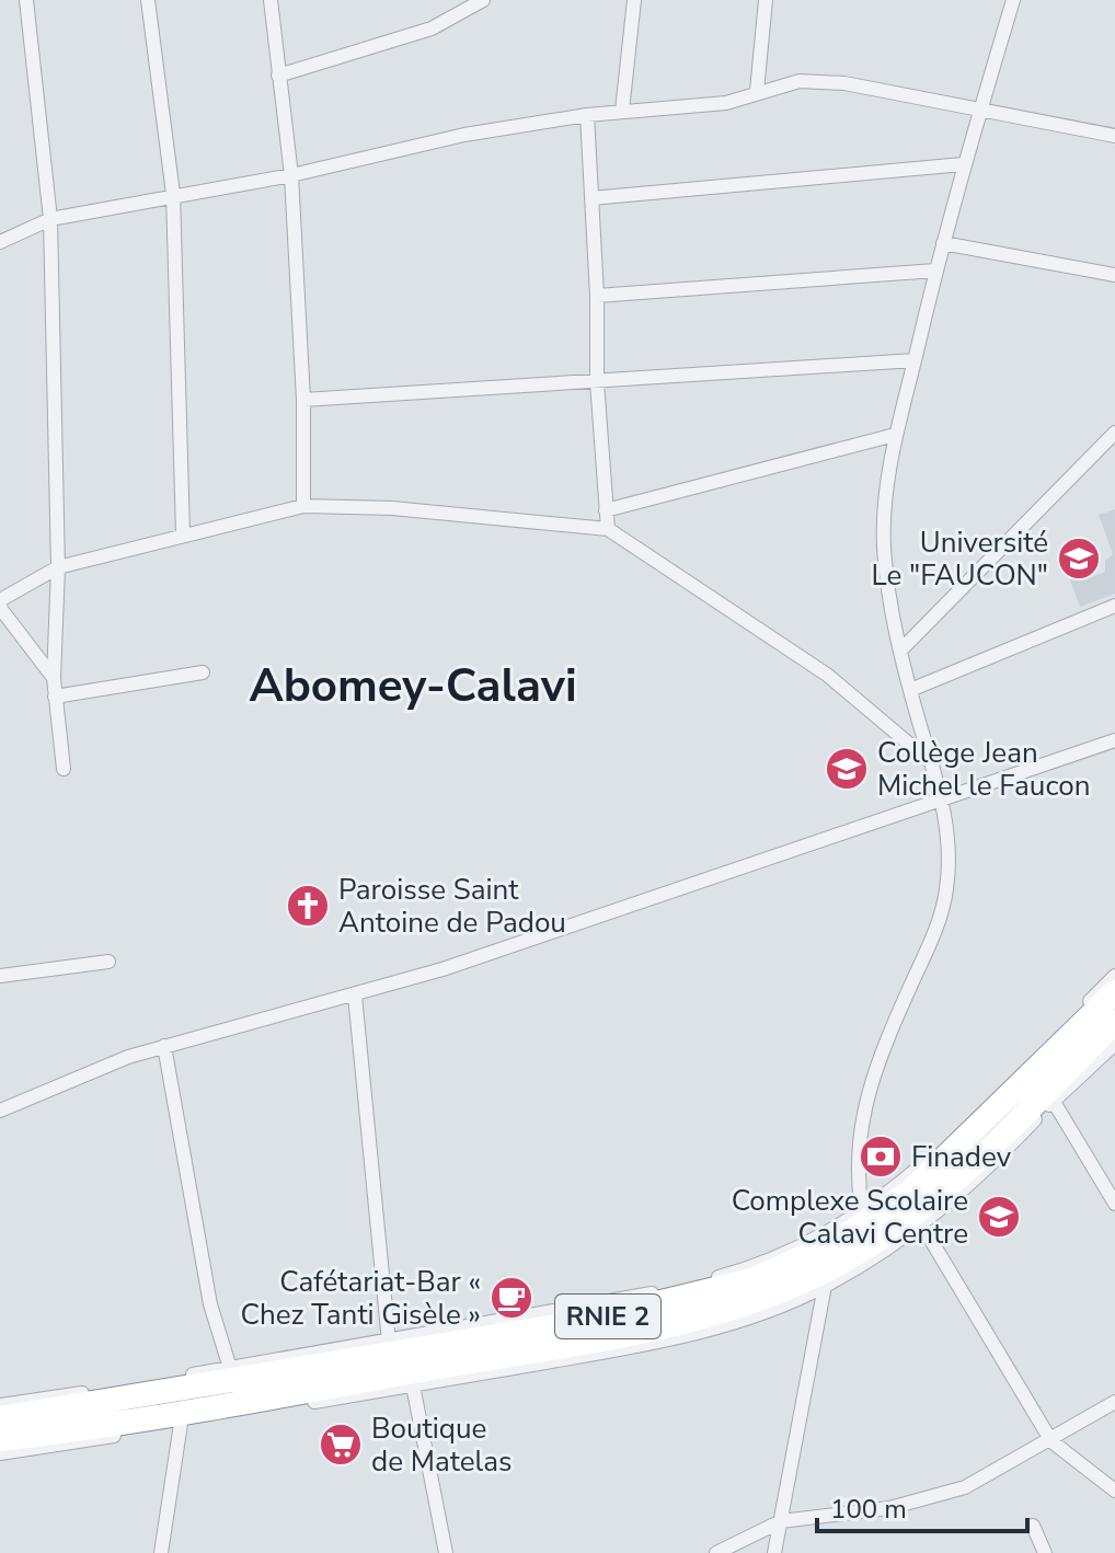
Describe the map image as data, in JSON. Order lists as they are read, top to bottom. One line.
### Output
{"streets":{"highway":["RNIE 2"]},"districts":["Abomey-Calavi"],"places":{"school or university":["Université Le \"FAUCON\"","Collège Jean Michel le Faucon","Complexe Scolaire Calavi Centre"],"church":["Paroisse Saint Antoine de Padou"],"bank":["Finadev"],"cafe":["Cafétariat-Bar « Chez Tanti Gisèle »"],"supermarket":["Boutique de Matelas"]},"scale_bar":"100 m"}
